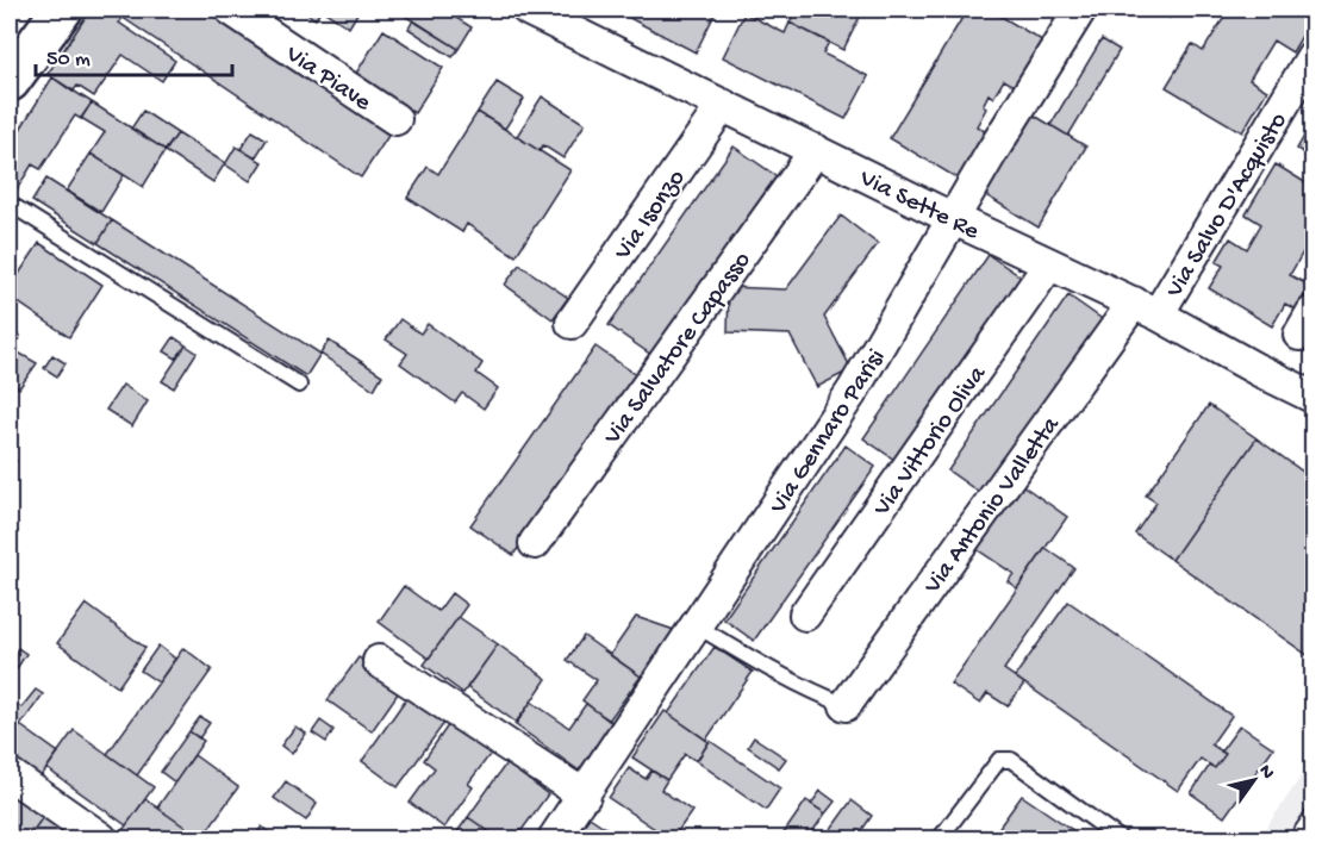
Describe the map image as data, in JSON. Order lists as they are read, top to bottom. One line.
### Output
{"streets":{"street":["Via Piave","Via Sette Re","Via Salvo D'Acquisto","Via Isonzo","Via Salvatore Capasso","Via Gennaro Parisi","Via Vittorio Oliva","Via Antonio Valletta"]},"crossings":[["Via Sette Re","Via Salvo D'Acquisto"],["Via Sette Re","Via Isonzo"],["Via Sette Re","Via Salvatore Capasso"],["Via Sette Re","Via Gennaro Parisi"],["Via Sette Re","Via Vittorio Oliva"],["Via Sette Re","Via Antonio Valletta"],["Via Salvo D'Acquisto","Via Antonio Valletta"]],"scale_bar":"50 m","north":"top right"}
